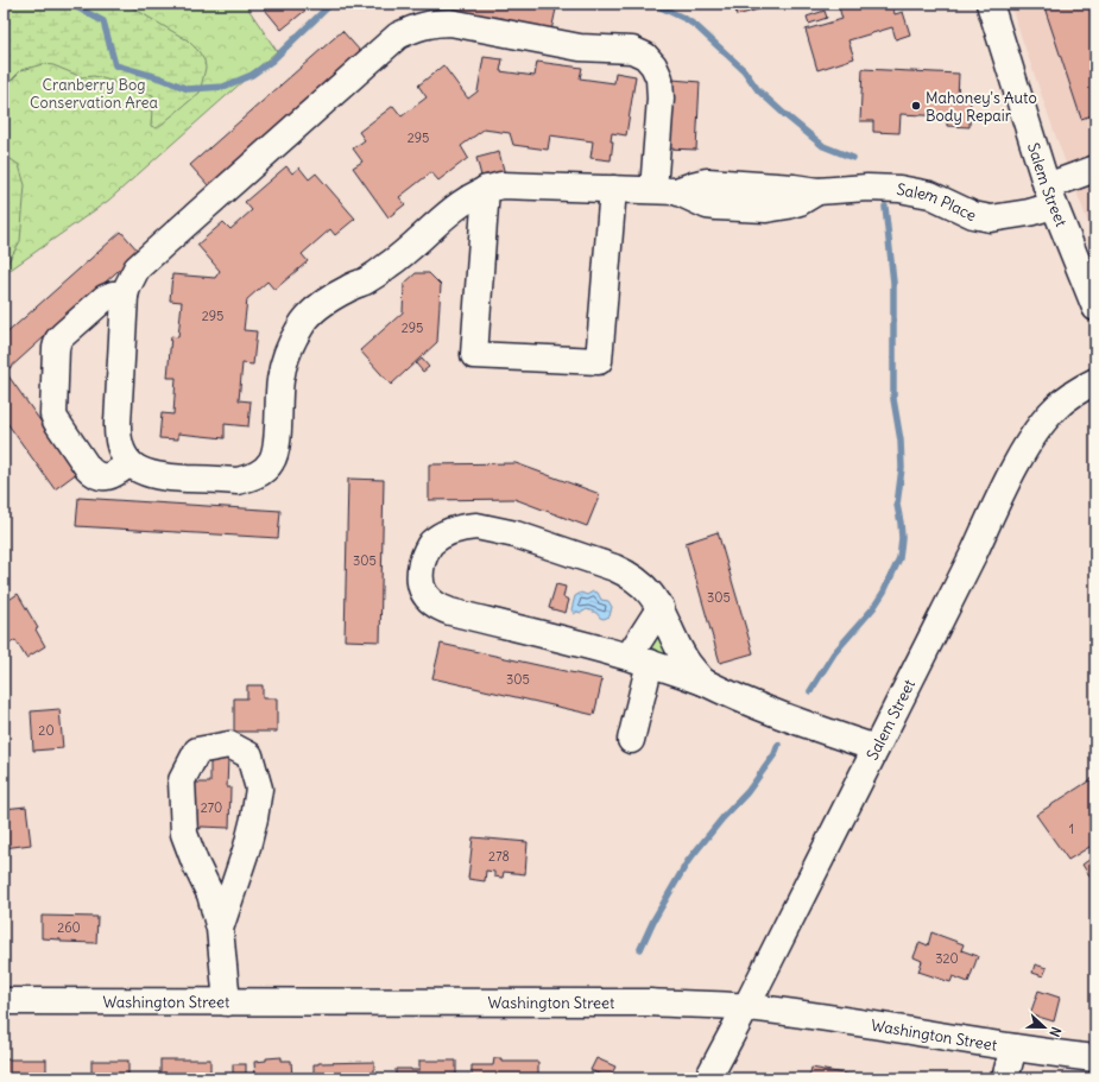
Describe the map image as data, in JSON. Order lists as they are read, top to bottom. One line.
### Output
{"streets":{"main road":["Salem Street","Salem Place","Washington Street"]},"crossings":[["Salem Street","Salem Place"],["Salem Street","Washington Street"]],"parks":["Cranberry Bog Conservation Area"],"places":["Mahoney's Auto Body Repair"],"house_numbers":["295","295","295","305","305","305","20","270","1","278","260","320"],"north":"right"}
